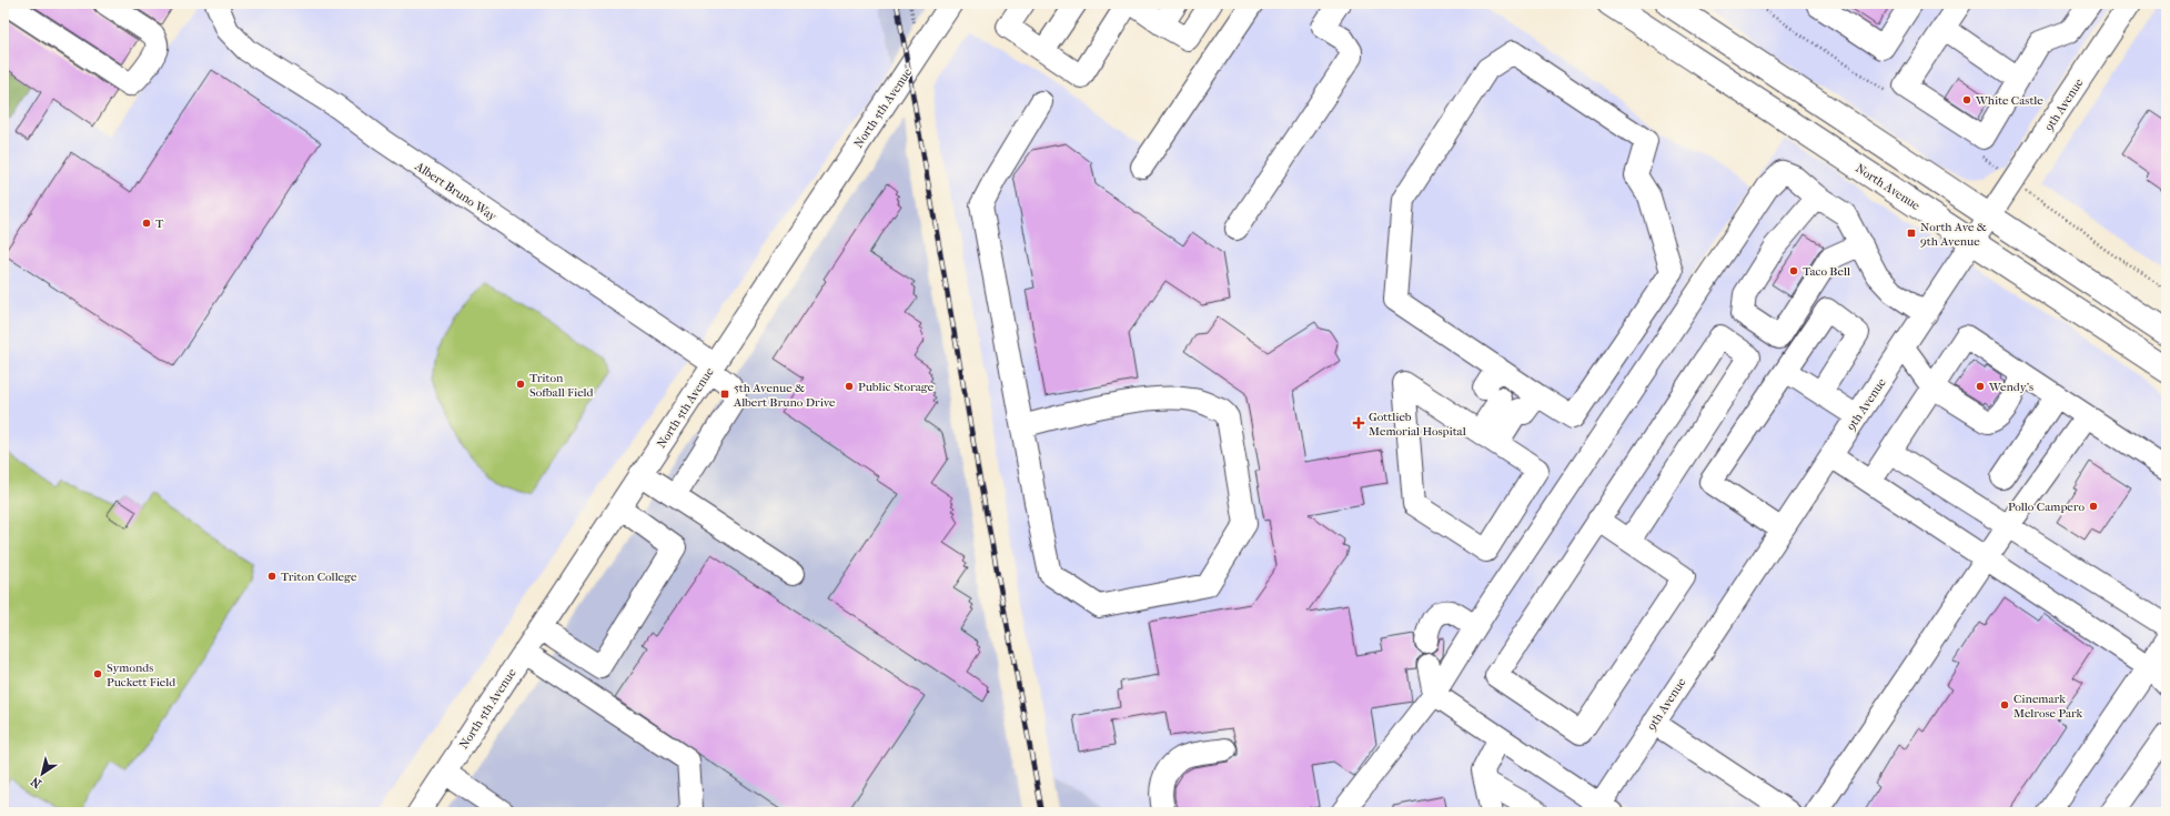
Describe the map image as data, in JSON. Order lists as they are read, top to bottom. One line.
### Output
{"streets":{"main road":["North Avenue"],"street":["9th Avenue","North 5th Avenue","Albert Bruno Way"]},"crossings":[["9th Avenue","North Avenue"],["North 5th Avenue","Albert Bruno Way"]],"places":{"other":["White Castle","T","Taco Bell","Triton Sofball Field","Public Storage","Wendy's","Pollo Campero","Triton College","Symonds Puckett Field","Cinemark Melrose Park"],"transit":["North Ave & 9th Avenue","5th Avenue & Albert Bruno Drive"],"health":["Gottlieb Memorial Hospital"]},"north":"bottom left"}
